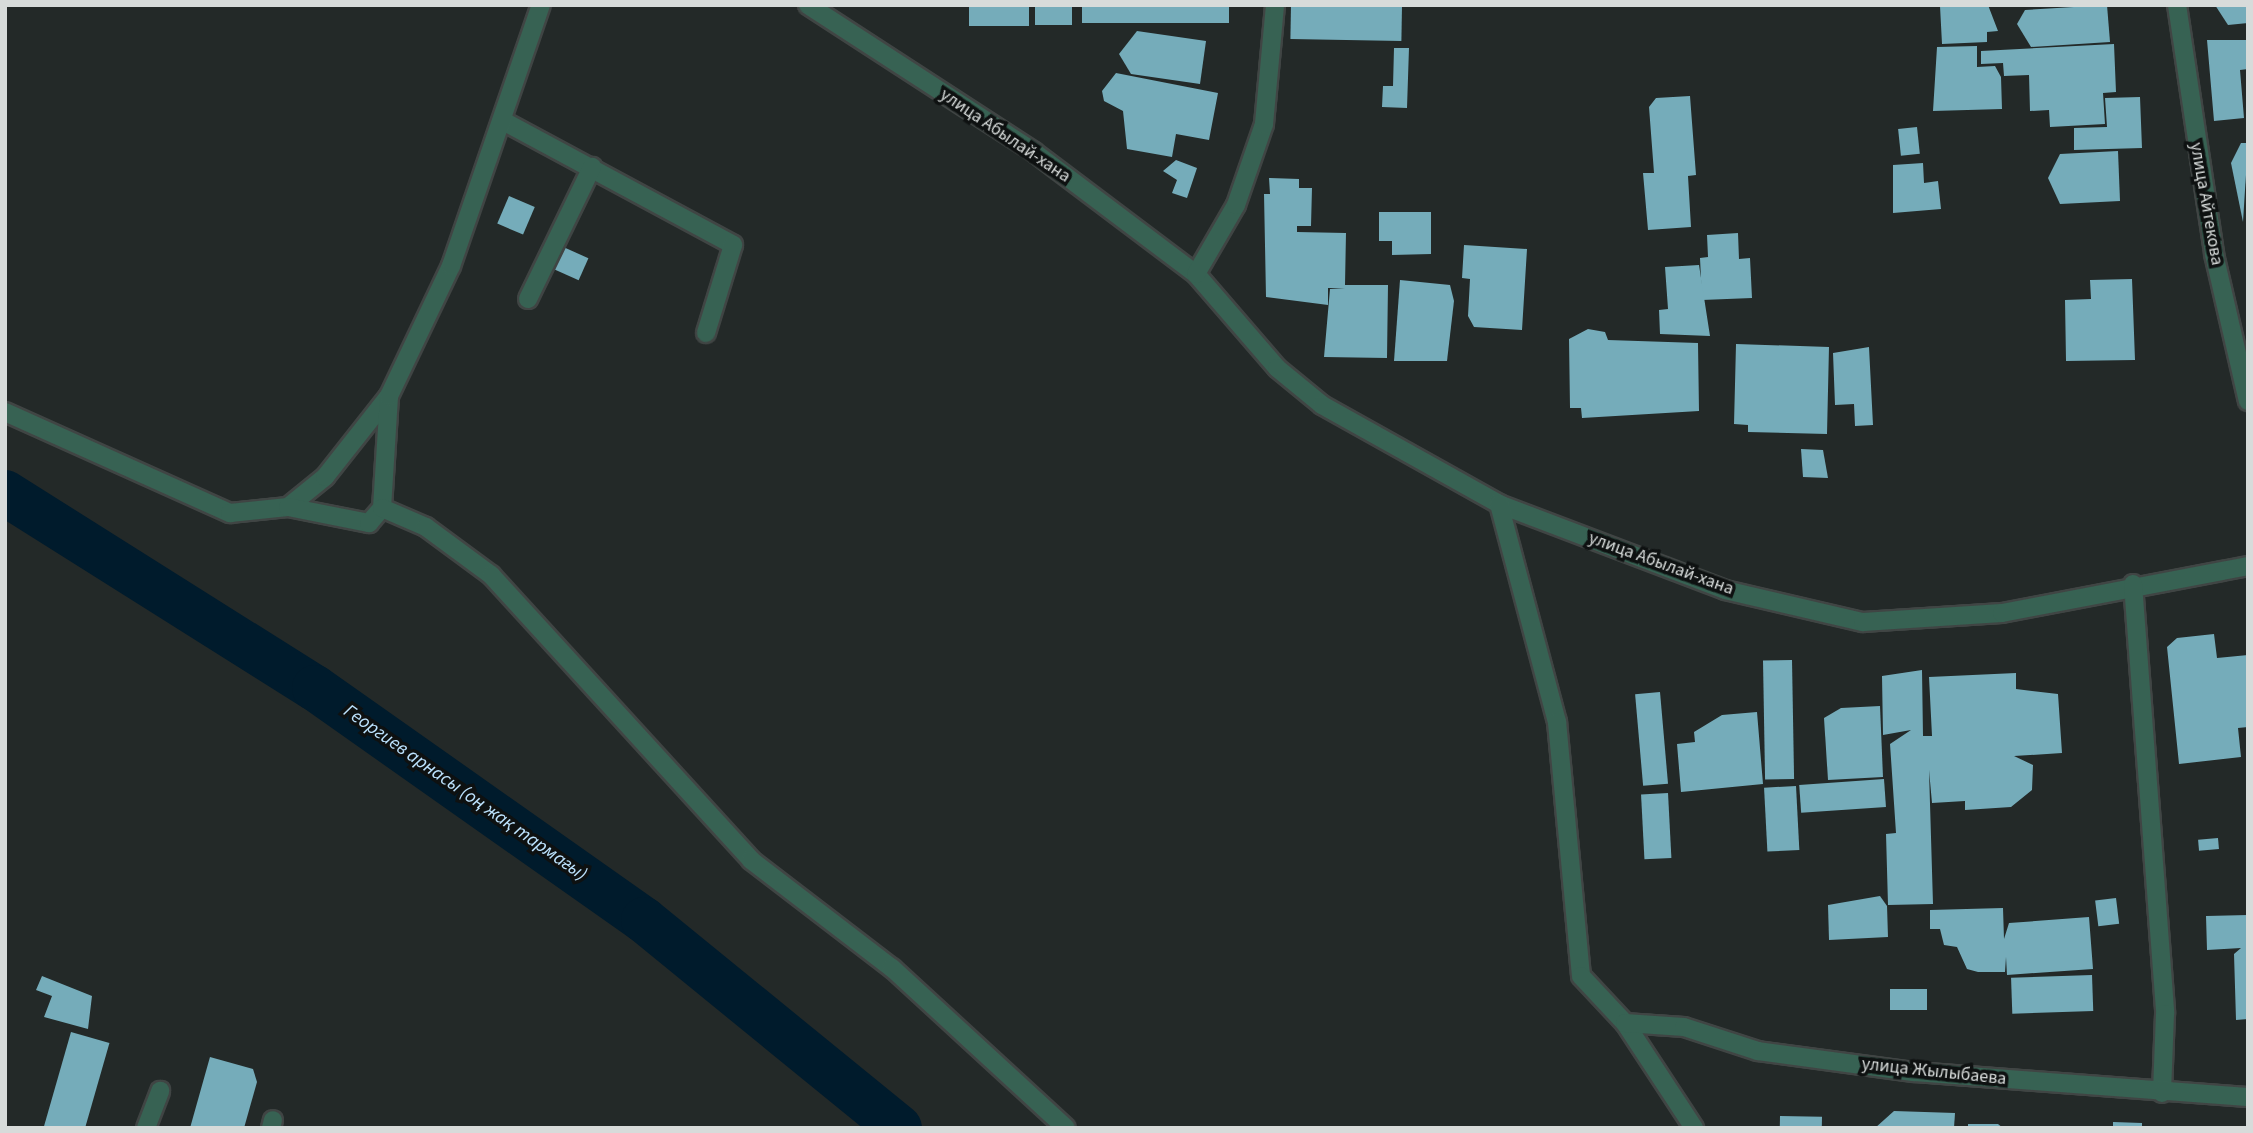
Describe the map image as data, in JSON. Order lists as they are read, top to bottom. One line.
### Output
{"streets":{"street":["улица Абылай-хана","улица Айтекова","улица Жылыбаева"]},"water":["Георгиев арнасы (оң жақ тармағы)"]}
